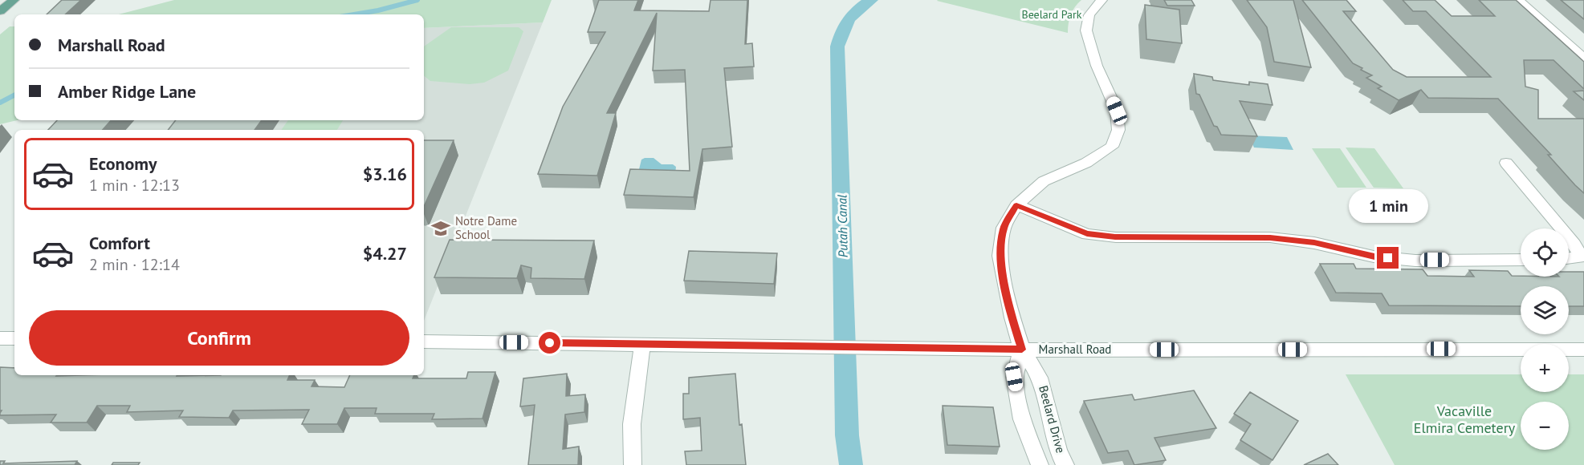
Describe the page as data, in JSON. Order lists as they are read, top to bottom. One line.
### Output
{"streets":{"street":["Marshall Road","Beelard Drive"]},"crossings":[["Marshall Road","Beelard Drive"]],"water":["Putah Canal"],"parks":["Beelard Park","Vacaville Elmira Cemetery"],"places":{"school or university":["Notre Dame School"]},"page":{"banner":["Marshall Road","Amber Ridge Lane"],"list":[{"name":"Economy","note":"1 min · 12:13","value":"$3.16"},{"name":"Comfort","note":"2 min · 12:14","value":"$4.27"}],"bubble":"1 min","map_buttons":["+","−"],"buttons":"Confirm"}}
